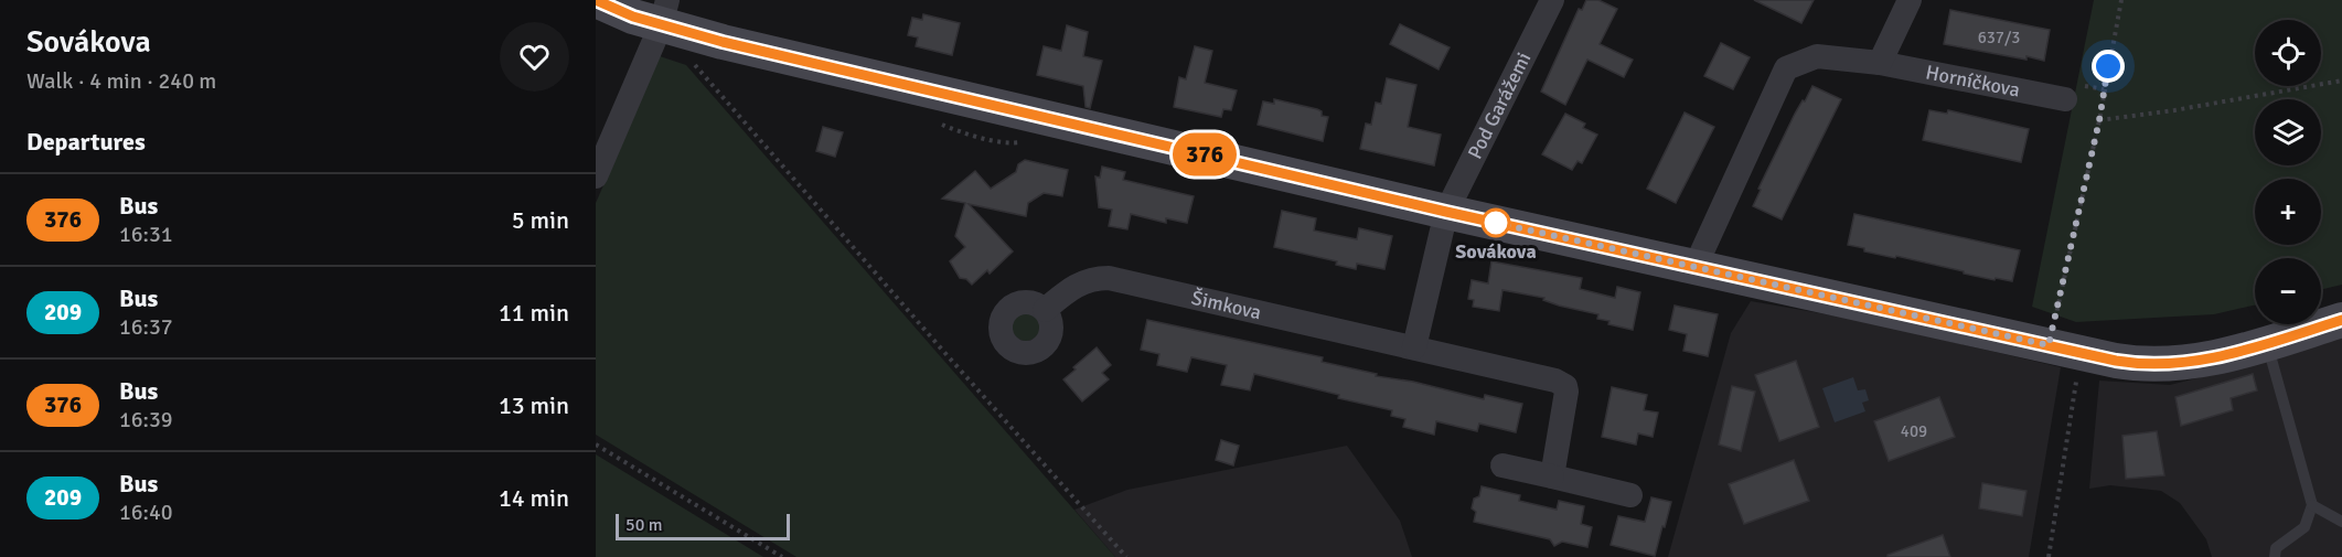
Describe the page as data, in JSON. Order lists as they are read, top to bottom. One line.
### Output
{"streets":{"street":["Horníčkova","Pod Garážemi","Šimkova"]},"places":["Sovákova"],"lines":["bus line 376"],"house_numbers":["637/3","409"],"scale_bar":"50 m","page":{"heading":[["Sovákova","Walk · 4 min · 240 m"],"Departures"],"on_map":"376","map_buttons":["+","−"],"list":[{"mark":"376","name":"Bus","note":"16:31","value":"5 min"},{"mark":"209","name":"Bus","note":"16:37","value":"11 min"},{"mark":"376","name":"Bus","note":"16:39","value":"13 min"},{"mark":"209","name":"Bus","note":"16:40","value":"14 min"}],"scale":"50 m"}}
